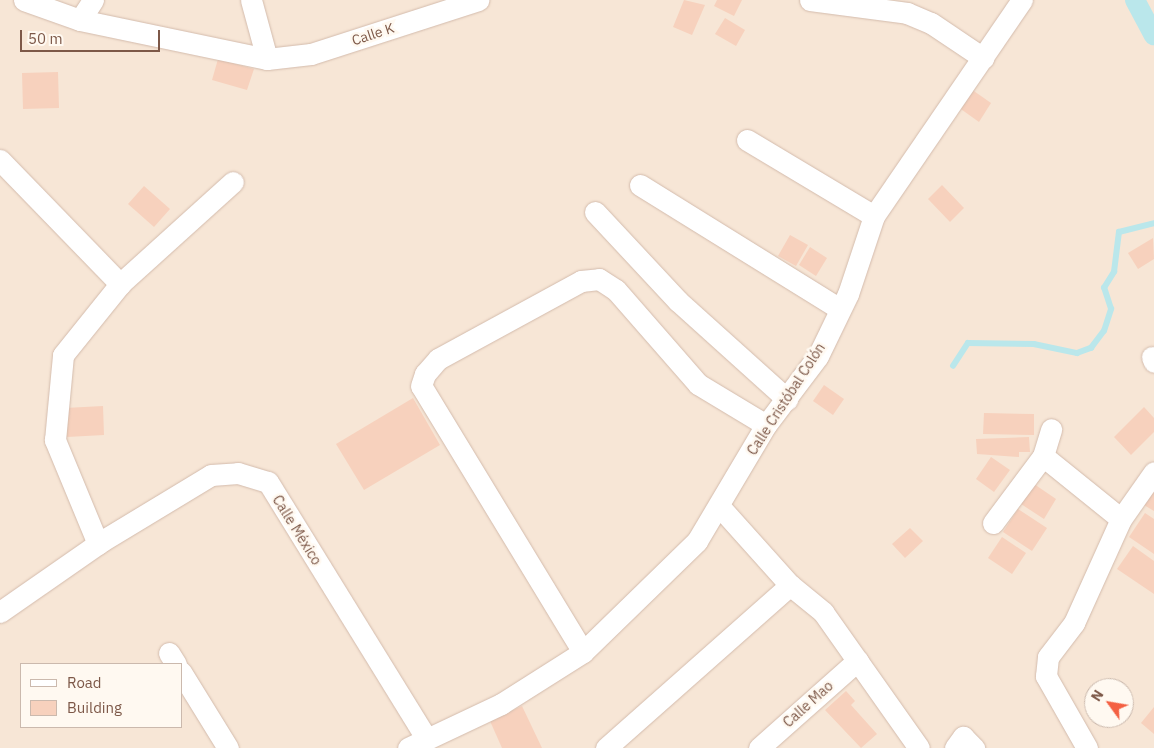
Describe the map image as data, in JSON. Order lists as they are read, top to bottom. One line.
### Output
{"streets":{"street":["Calle K","Calle Cristóbal Colón","Calle México","Calle Mao"]},"crossings":[["Calle Cristóbal Colón","Calle México"]],"legend":["Road","Building"],"scale_bar":"50 m","north":"top left"}
